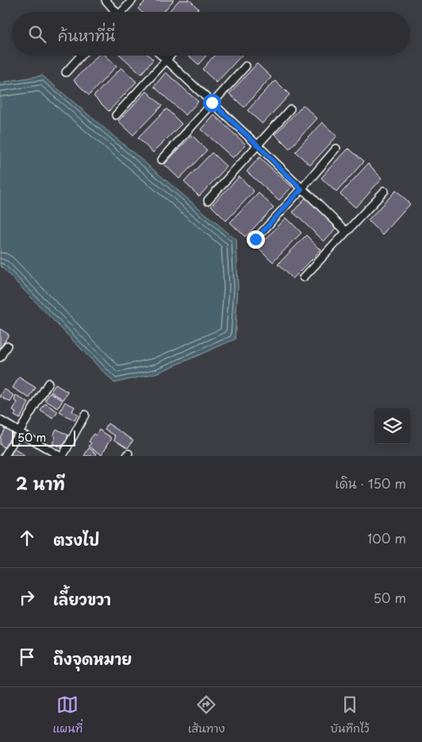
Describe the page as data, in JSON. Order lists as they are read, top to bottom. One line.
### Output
{"scale_bar":"50 m","page":{"search":"ค้นหาที่นี่","scale":"50 m","heading":["2 นาที","เดิน · 150 m"],"list":[["ตรงไป","100 m"],["เลี้ยวขวา","50 m"],"ถึงจุดหมาย"],"nav":["แผนที่","เส้นทาง","บันทึกไว้"]}}
